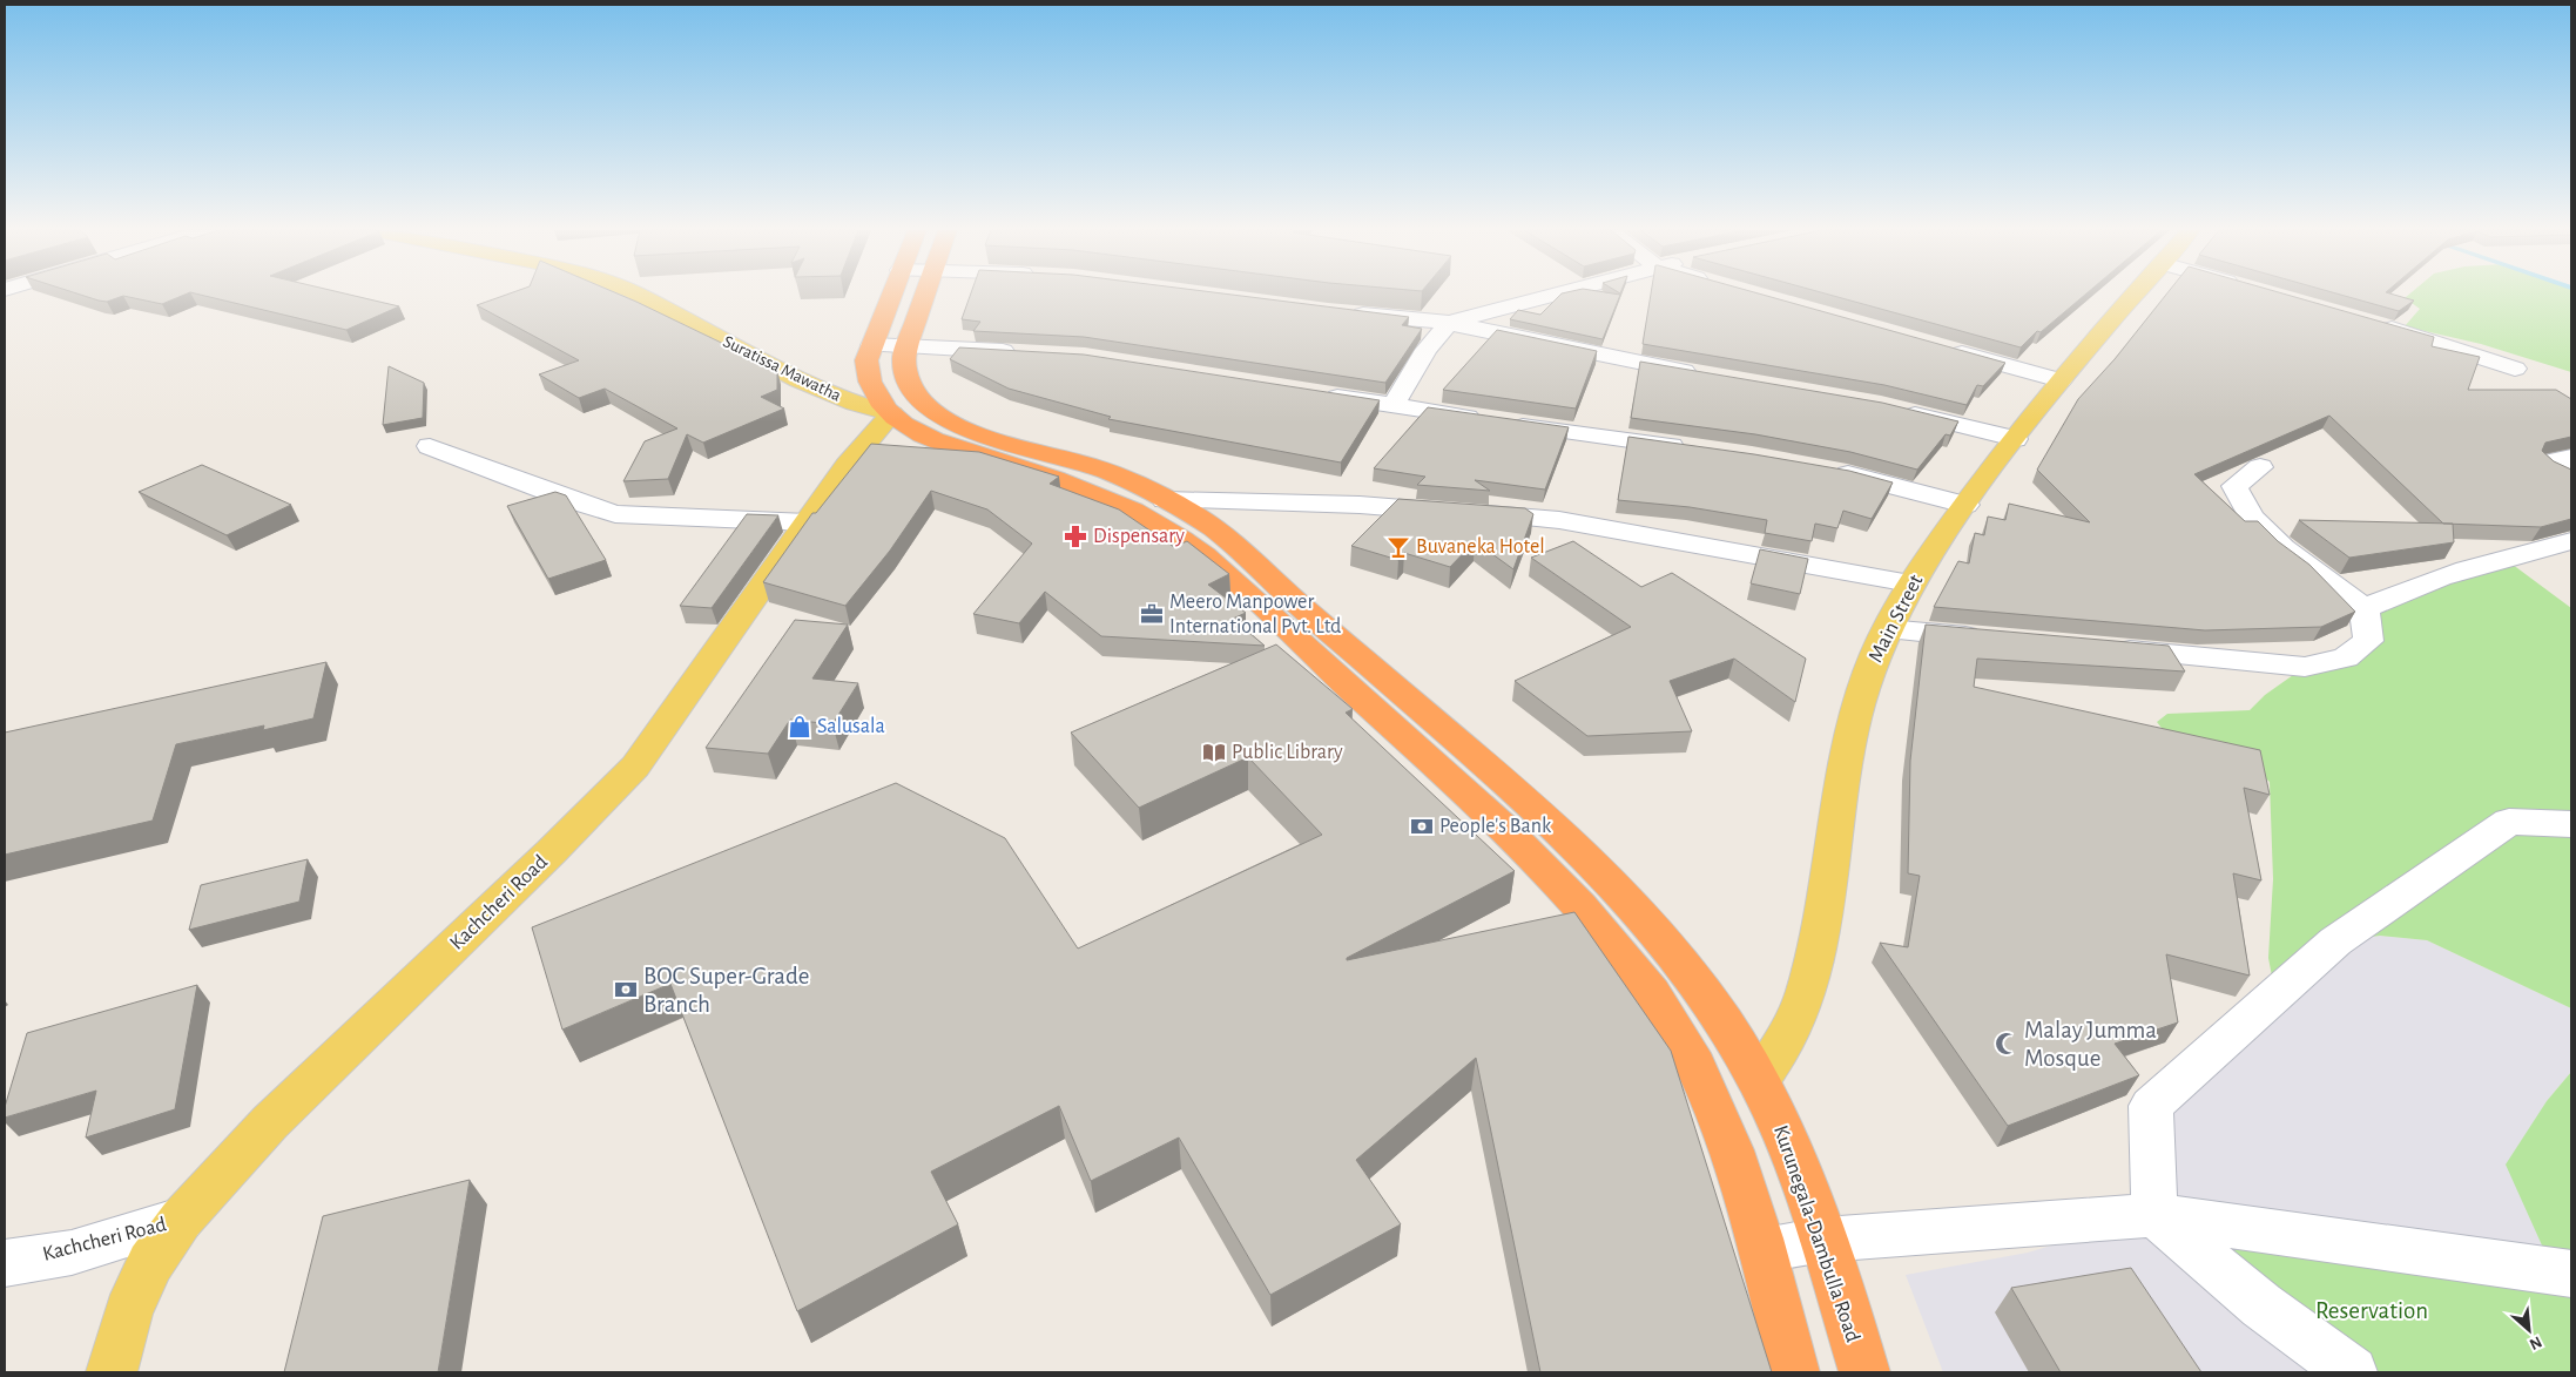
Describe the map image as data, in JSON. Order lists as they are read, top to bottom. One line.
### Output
{"streets":{"highway":["Kurunegala-Dambulla Road"],"main road":["Suratissa Mawatha","Main Street","Kachcheri Road"]},"crossings":[["Suratissa Mawatha","Kachcheri Road"],["Suratissa Mawatha","Kurunegala-Dambulla Road"],["Main Street","Kurunegala-Dambulla Road"],["Kachcheri Road","Kurunegala-Dambulla Road"]],"parks":["Reservation"],"places":{"pharmacy":["Dispensary"],"bar":["Buvaneka Hotel"],"office":["Meero Manpower International Pvt. Ltd"],"shop":["Salusala"],"library":["Public Library"],"bank":["People's Bank","BOC Super-Grade Branch"],"mosque":["Malay Jumma Mosque"]},"north":"bottom right"}
